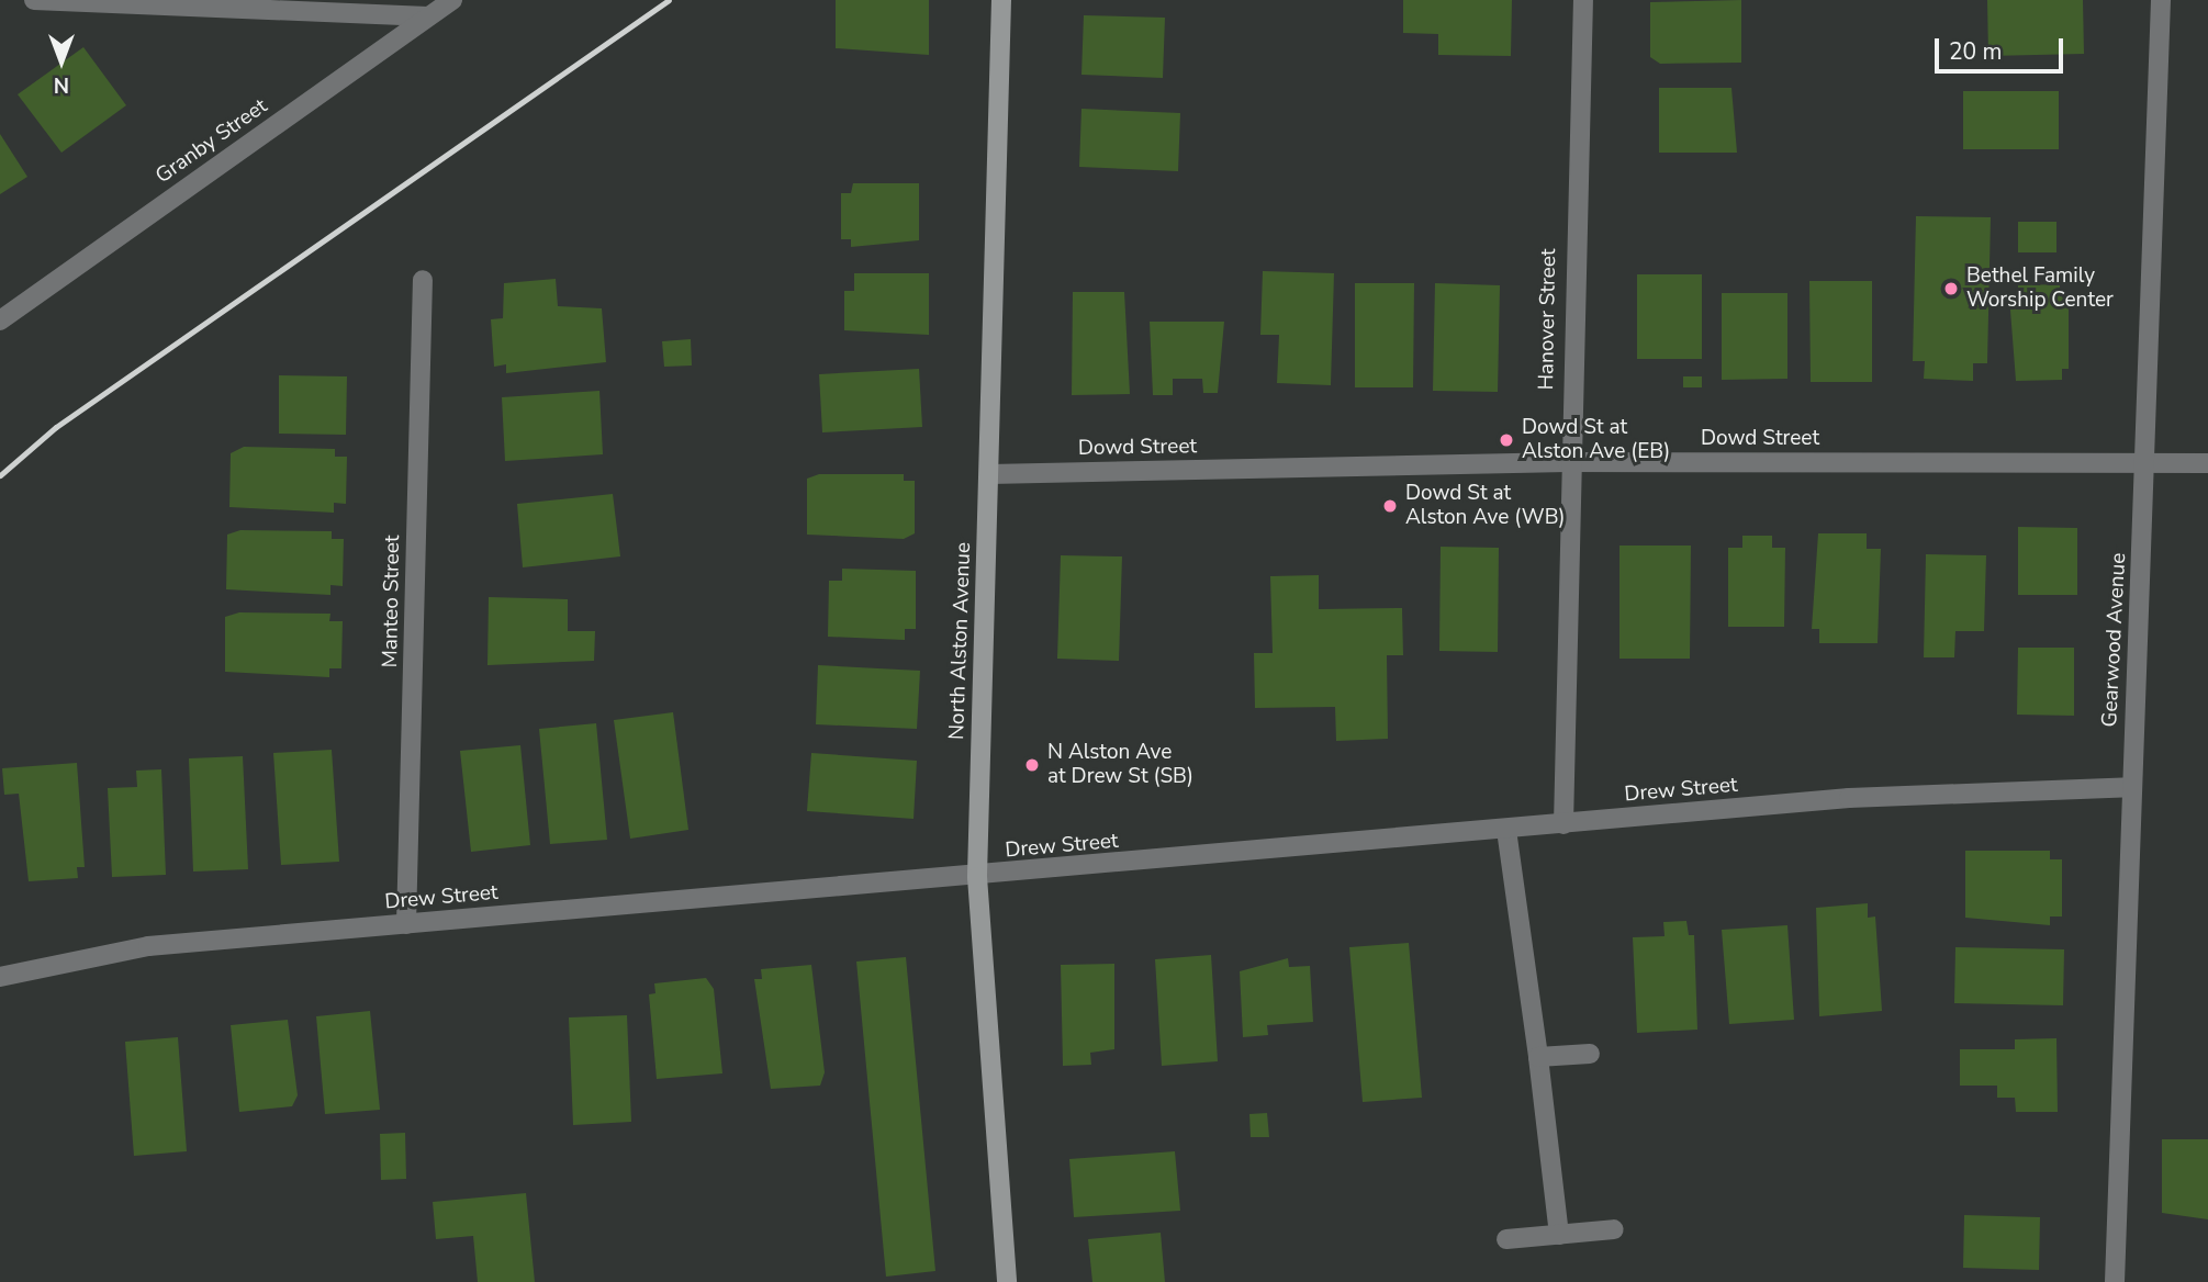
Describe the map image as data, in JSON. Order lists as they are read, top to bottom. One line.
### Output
{"streets":{"main road":["North Alston Avenue"],"street":["Granby Street","Hanover Street","Dowd Street","Manteo Street","Gearwood Avenue","Drew Street"]},"crossings":[["Hanover Street","Dowd Street"],["Hanover Street","Drew Street"],["Dowd Street","Gearwood Avenue"],["Dowd Street","North Alston Avenue"],["Manteo Street","Drew Street"],["Gearwood Avenue","Drew Street"],["North Alston Avenue","Drew Street"]],"places":["Bethel Family Worship Center","Dowd St at Alston Ave (EB)","Dowd St at Alston Ave (WB)","N Alston Ave at Drew St (SB)"],"scale_bar":"20 m","north":"bottom"}
